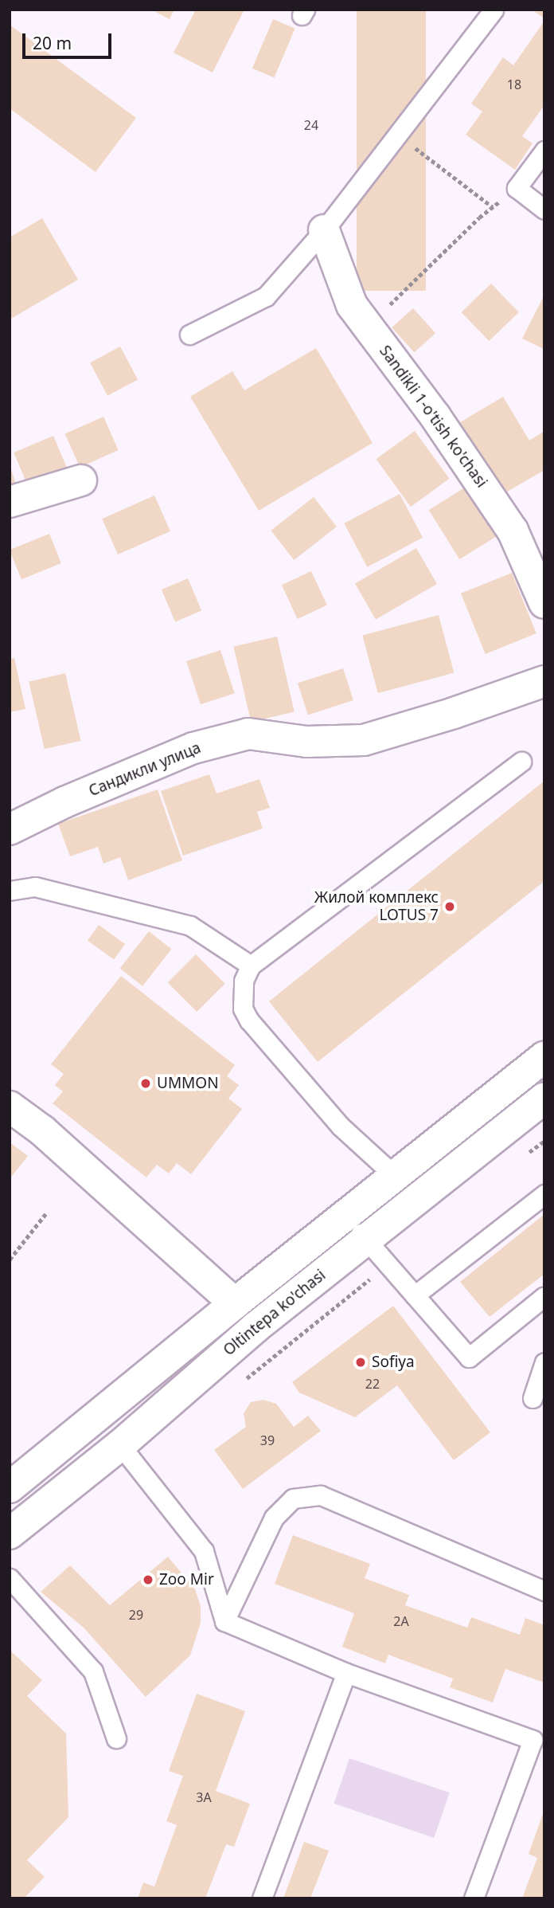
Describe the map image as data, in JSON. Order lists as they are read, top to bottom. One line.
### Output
{"streets":{"street":["Sandikli 1-o'tish ko'chasi","Сандикли улица","Oltintepa ko'chasi"]},"places":["Жилой комплекс LOTUS 7","UMMON","Sofiya","Zoo Mir"],"house_numbers":["18","24","22","39","29","2A","3A"],"scale_bar":"20 m"}
